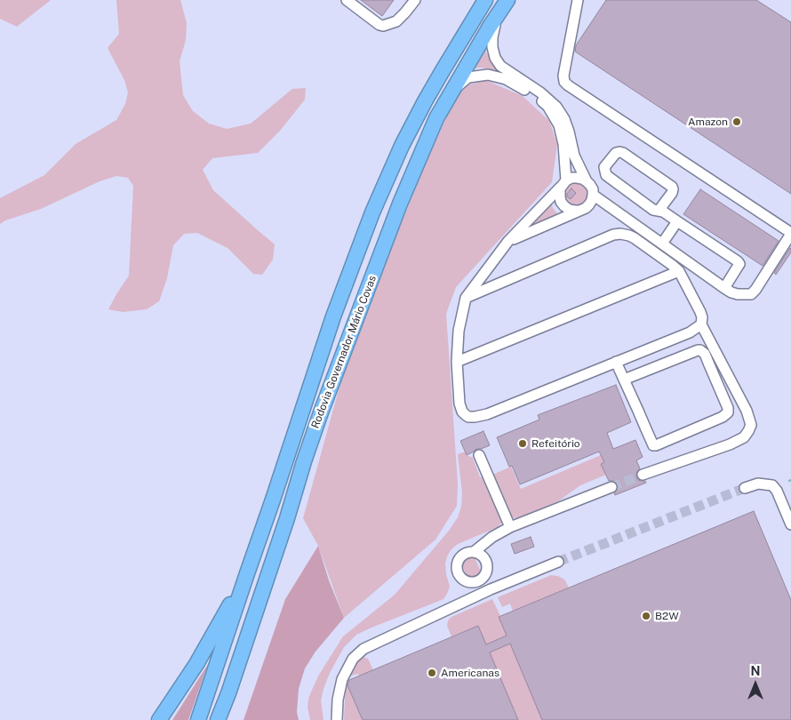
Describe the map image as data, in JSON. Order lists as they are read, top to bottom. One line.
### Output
{"streets":{"highway":["Rodovia Governador Mário Covas"]},"places":["Amazon","Refeitório","B2W","Americanas"],"north":"top"}
